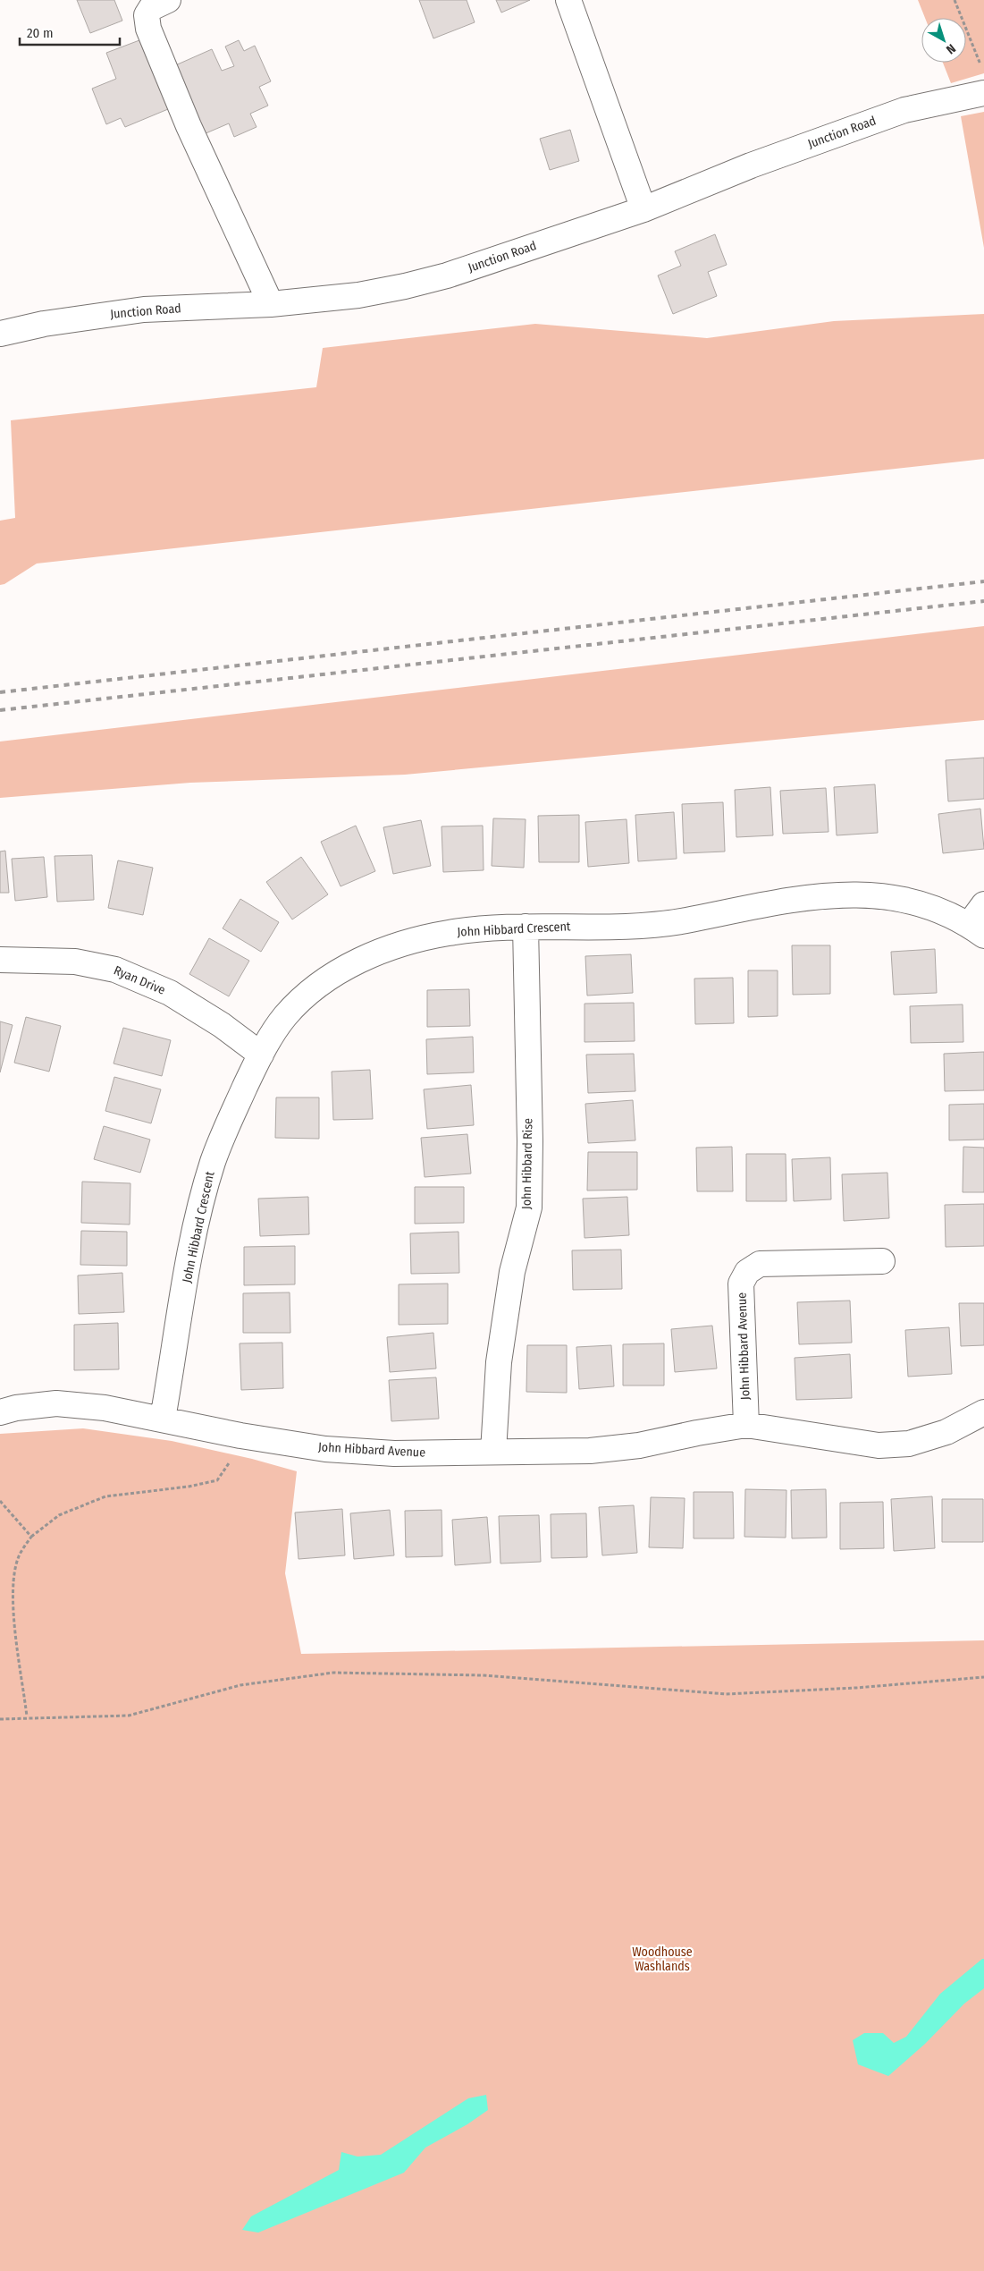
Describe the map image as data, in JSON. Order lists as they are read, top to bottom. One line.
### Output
{"streets":{"street":["Junction Road","John Hibbard Crescent","Ryan Drive","John Hibbard Rise","John Hibbard Avenue"]},"crossings":[["John Hibbard Crescent","Ryan Drive"],["John Hibbard Crescent","John Hibbard Rise"],["John Hibbard Crescent","John Hibbard Avenue"],["John Hibbard Rise","John Hibbard Avenue"]],"parks":["Woodhouse Washlands"],"scale_bar":"20 m","north":"bottom right"}
